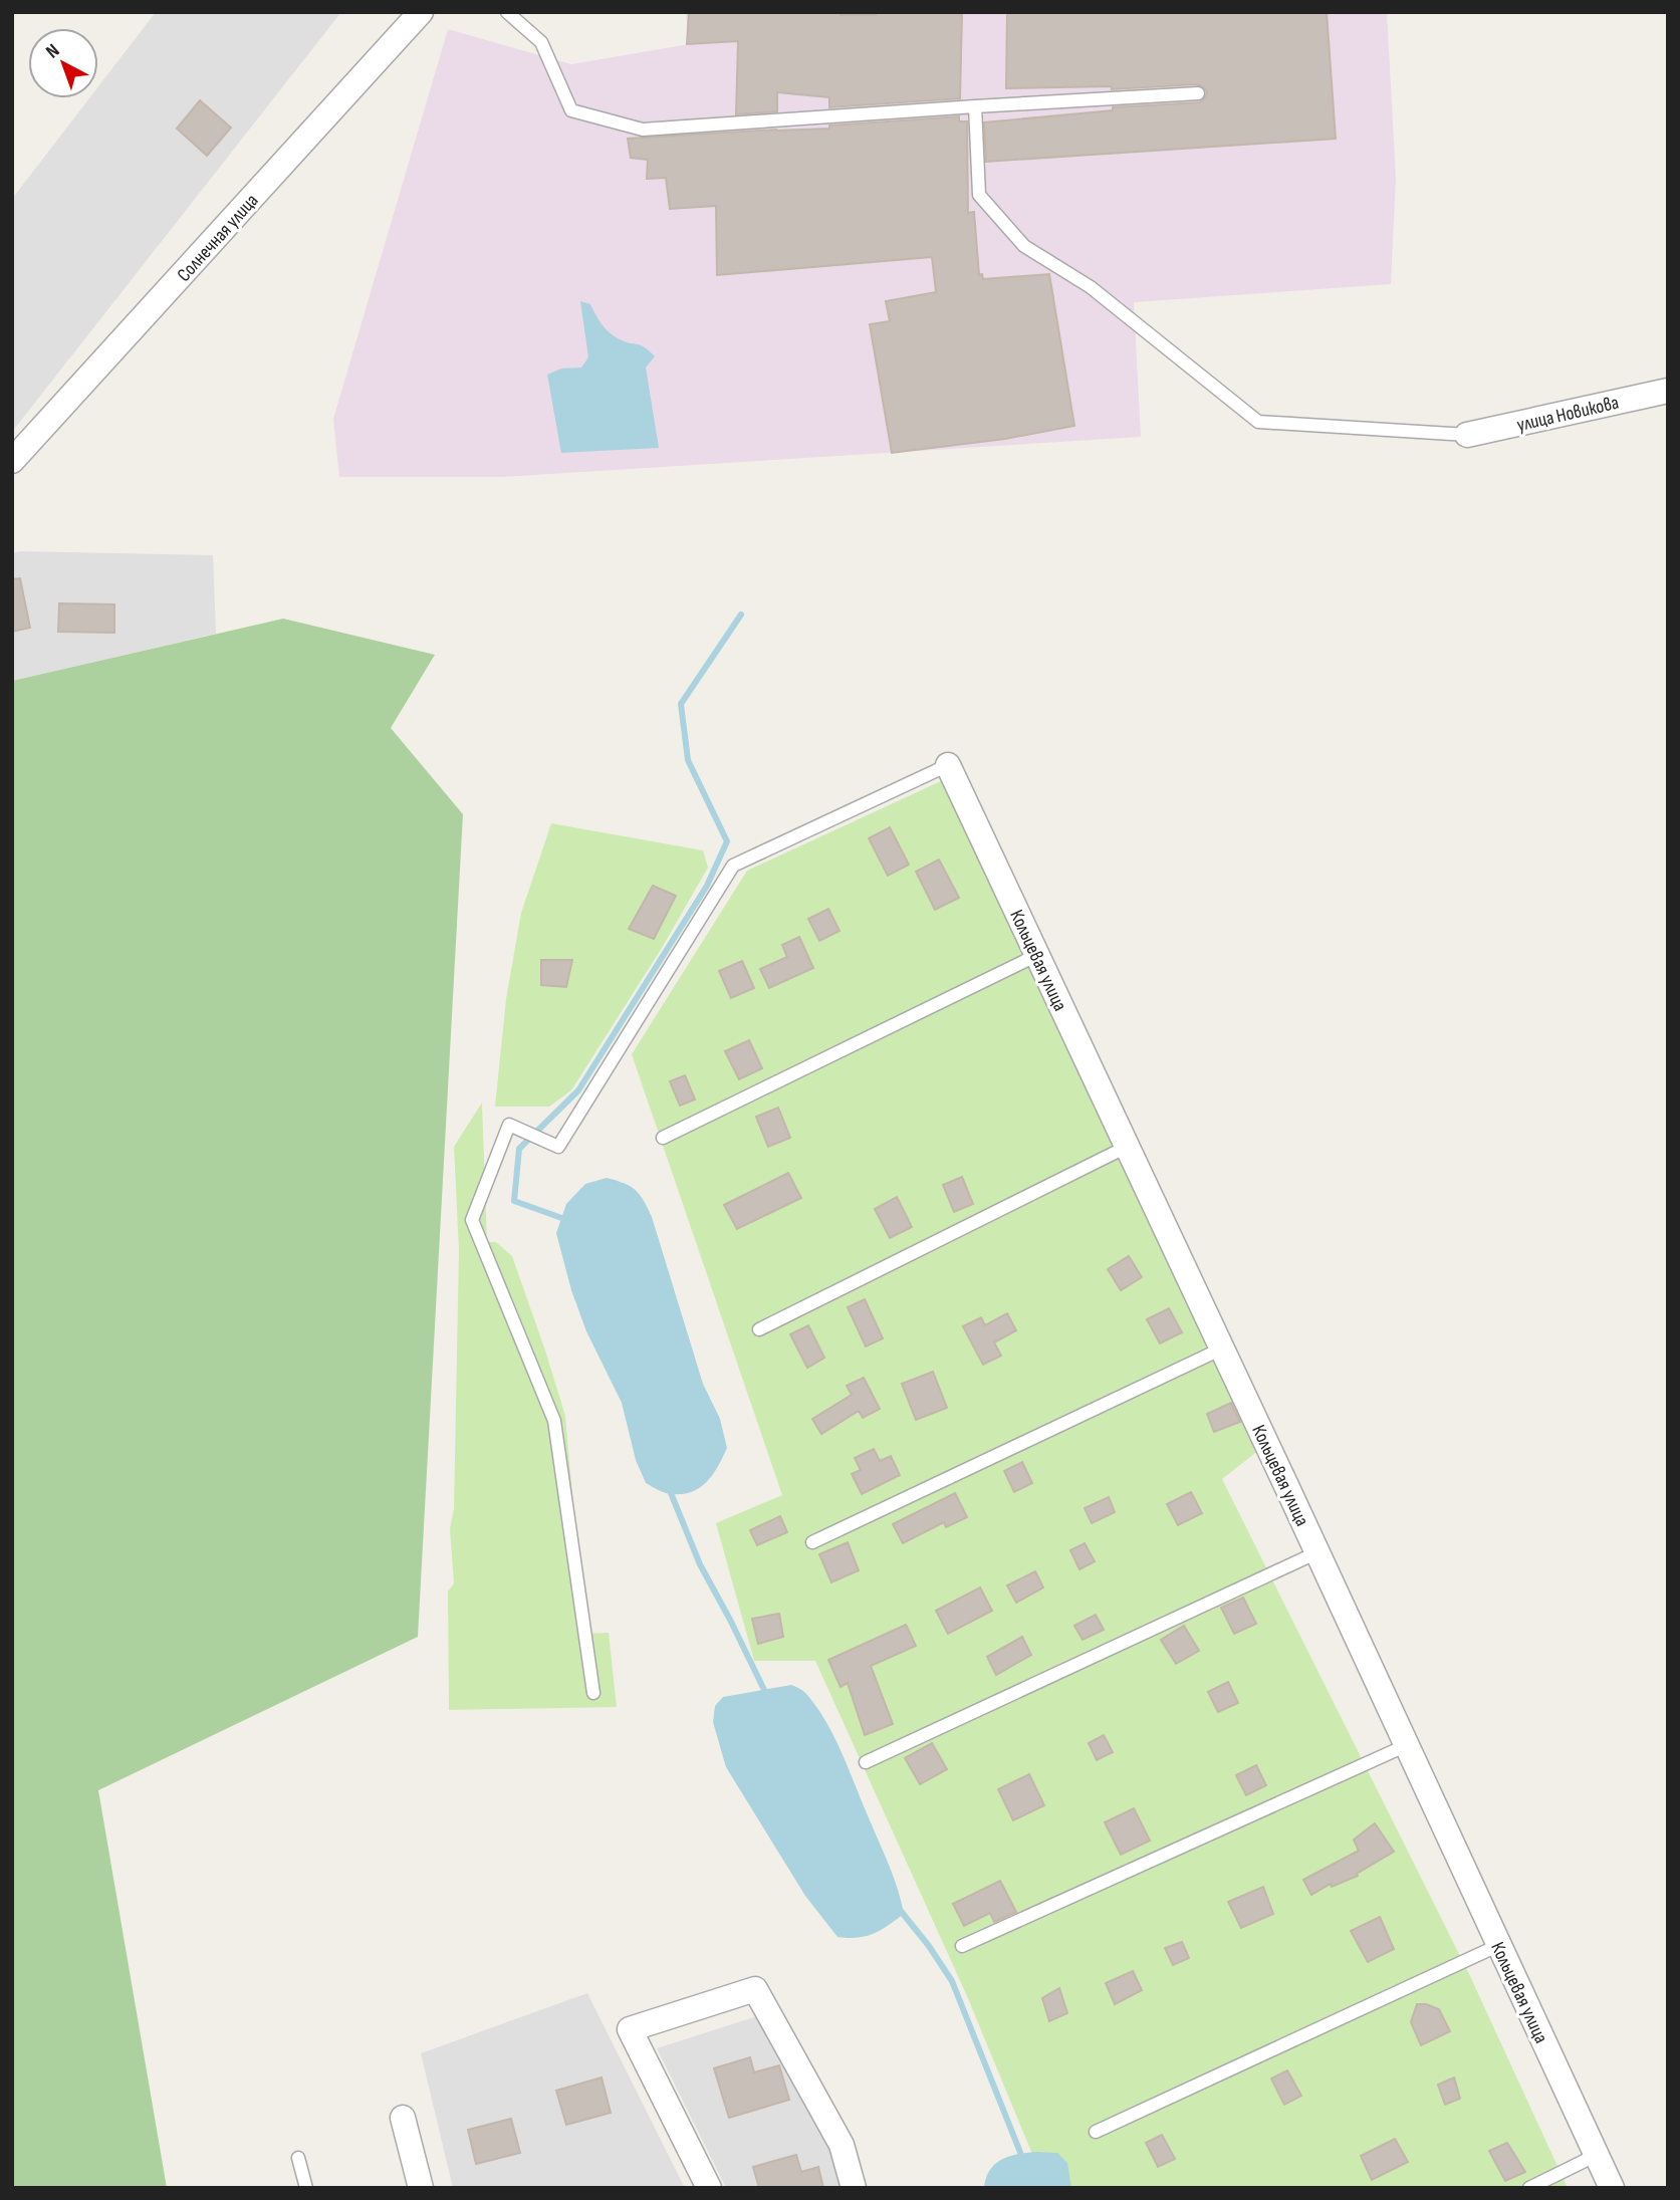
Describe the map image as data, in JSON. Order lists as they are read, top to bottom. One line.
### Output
{"streets":{"street":["Солнечная улица","улица Новикова","Кольцевая улица"]},"north":"top left"}
